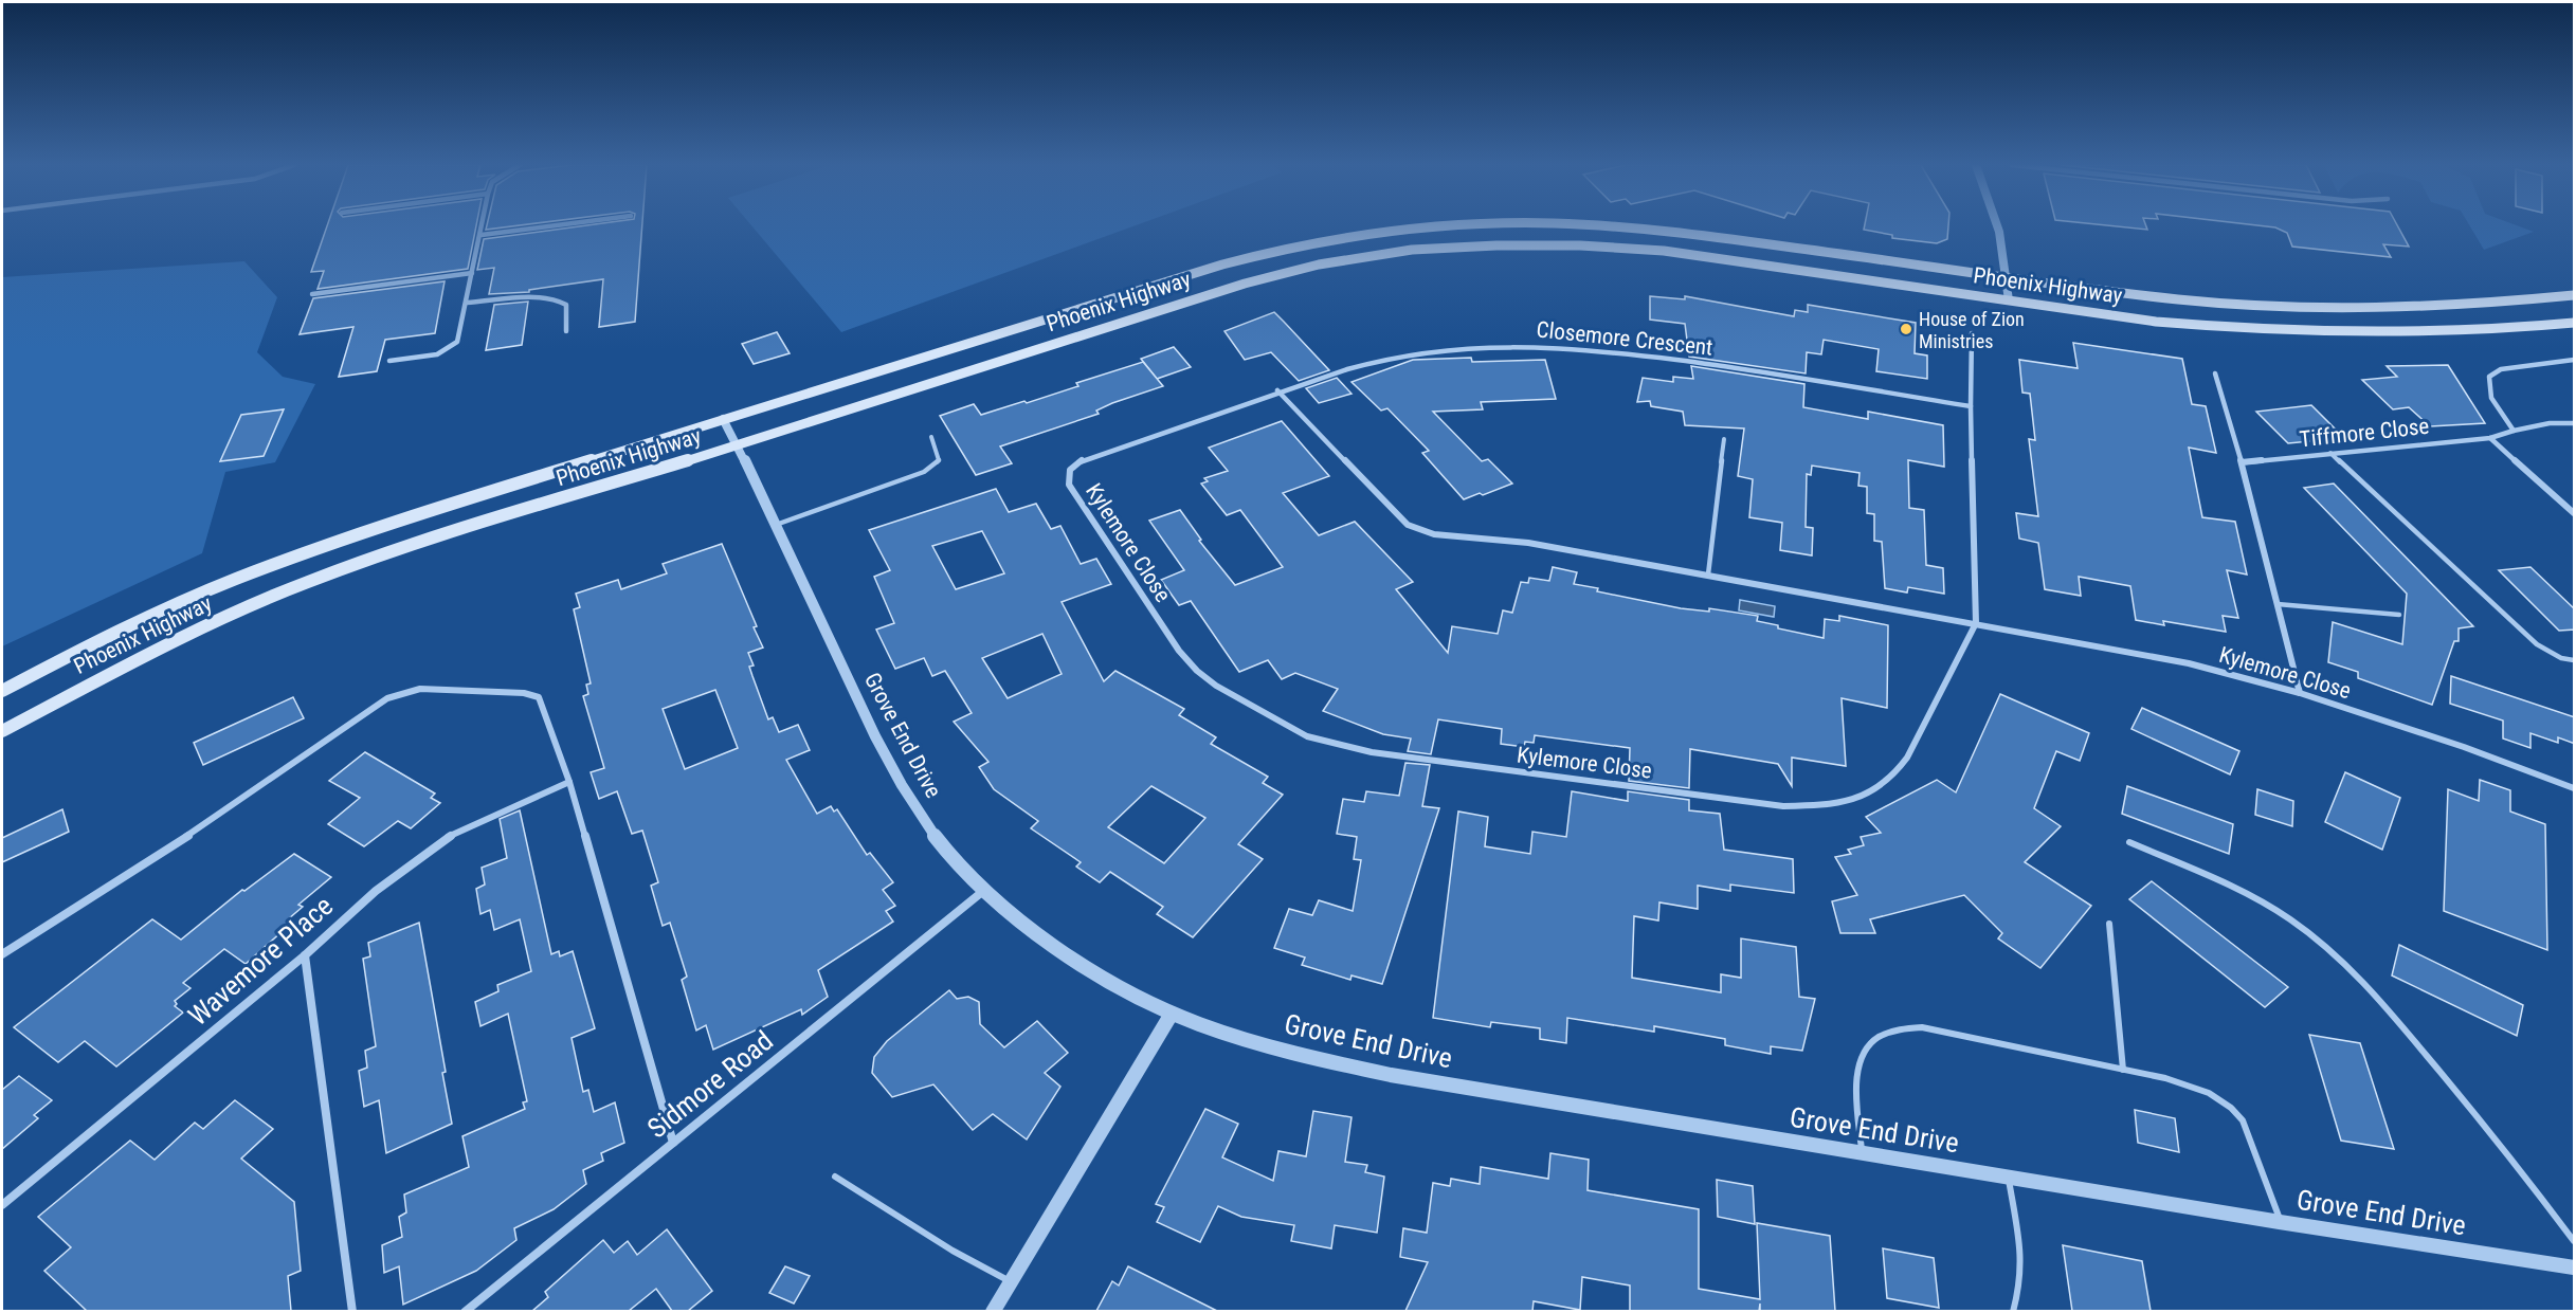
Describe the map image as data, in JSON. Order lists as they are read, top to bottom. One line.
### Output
{"streets":{"main road":["Phoenix Highway"],"street":["Closemore Crescent","Tiffmore Close","Kylemore Close","Grove End Drive","Wavemore Place","Sidmore Road"]},"crossings":[["Phoenix Highway","Grove End Drive"],["Closemore Crescent","Kylemore Close"],["Grove End Drive","Sidmore Road"]],"places":["House of Zion Ministries"]}
